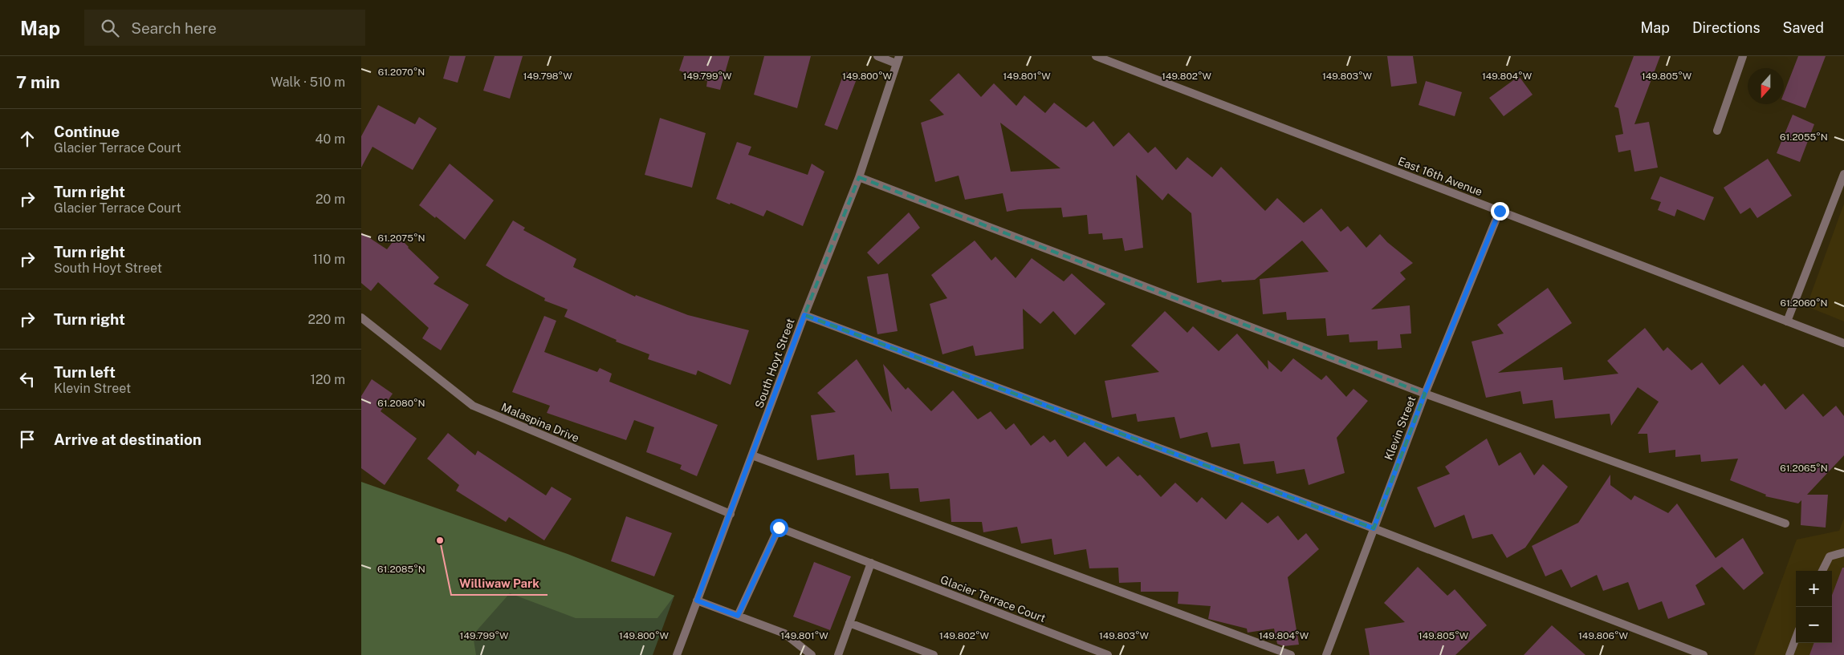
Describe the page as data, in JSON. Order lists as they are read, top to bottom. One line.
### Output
{"streets":{"street":["East 16th Avenue","South Hoyt Street","Malaspina Drive","Klevin Street","Glacier Terrace Court"]},"crossings":[["East 16th Avenue","Klevin Street"],["South Hoyt Street","Malaspina Drive"]],"places":["Williwaw Park"],"north":"bottom","page":{"header":"Map","search":"Search here","nav":["Map","Directions","Saved"],"heading":["7 min","Walk · 510 m"],"list":[["Continue","Glacier Terrace Court","40 m"],["Turn right","Glacier Terrace Court","20 m"],["Turn right","South Hoyt Street","110 m"],["Turn right","220 m"],["Turn left","Klevin Street","120 m"],"Arrive at destination"],"map_buttons":["+","−"]},"coordinates":["61.2070°N","149.798°W","149.799°W","149.800°W","149.801°W","149.802°W","149.804°W","149.805°W","149.803°W","61.2055°N","61.2075°N","61.2060°N","61.2080°N","61.2065°N","61.2085°N","149.806°W"]}
